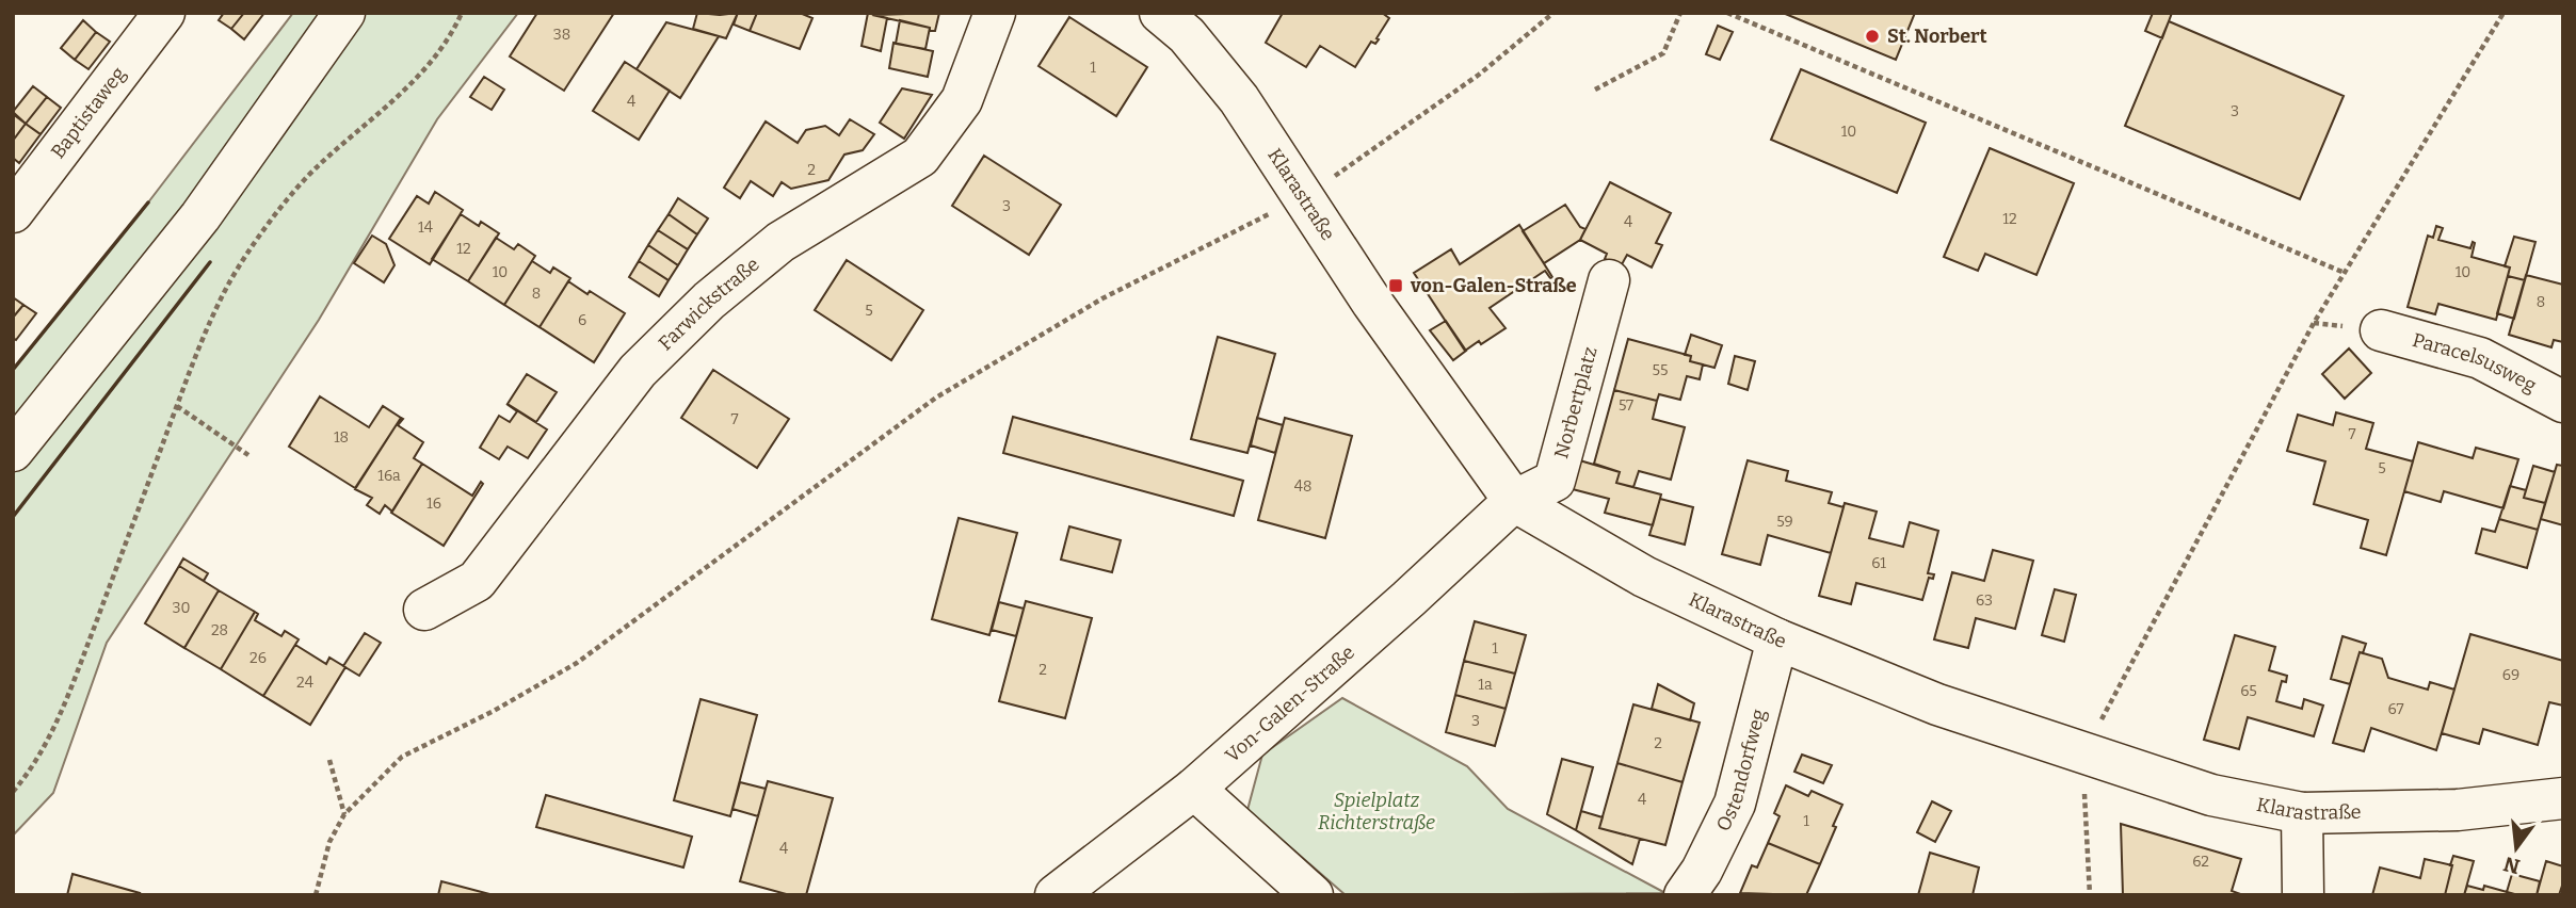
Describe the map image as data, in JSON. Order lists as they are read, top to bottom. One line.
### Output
{"streets":{"street":["Baptistaweg","Klarastraße","Farwickstraße","Paracelsusweg","Norbertplatz","Von-Galen-Straße","Ostendorfweg"]},"crossings":[["Klarastraße","Norbertplatz"],["Klarastraße","Von-Galen-Straße"],["Klarastraße","Ostendorfweg"],["Norbertplatz","Von-Galen-Straße"]],"parks":["Spielplatz Richterstraße"],"places":{"other":["St. Norbert"],"transit":["von-Galen-Straße"]},"house_numbers":["38","1","4","3","10","2","3","12","4","14","12","10","10","8","8","5","6","55","57","7","7","18","5","16a","48","16","59","61","63","30","28","1","26","2","69","24","1a","65","67","3","2","4","1","4","62"],"north":"bottom"}
